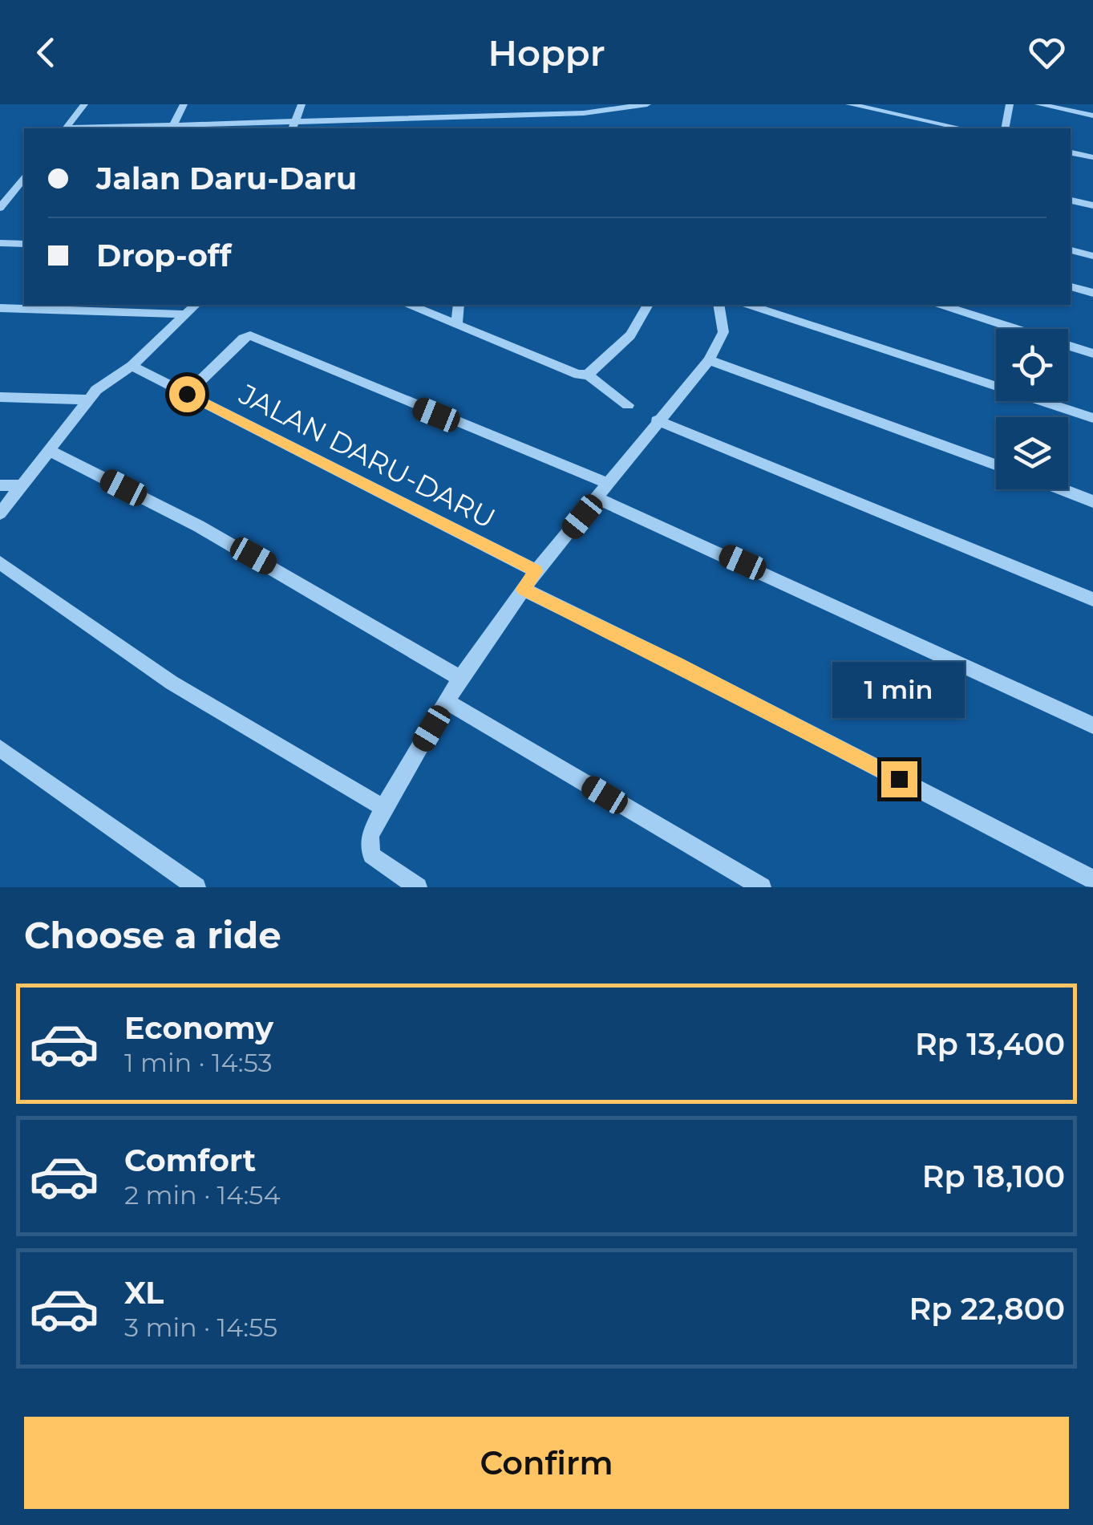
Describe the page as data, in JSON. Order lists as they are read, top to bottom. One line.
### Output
{"streets":{"street":["JALAN DARU-DARU"]},"page":{"header":"Hoppr","banner":["Jalan Daru-Daru","Drop-off"],"bubble":"1 min","heading":"Choose a ride","list":[{"name":"Economy","note":"1 min · 14:53","value":"Rp 13,400"},{"name":"Comfort","note":"2 min · 14:54","value":"Rp 18,100"},{"name":"XL","note":"3 min · 14:55","value":"Rp 22,800"}],"buttons":"Confirm"}}
